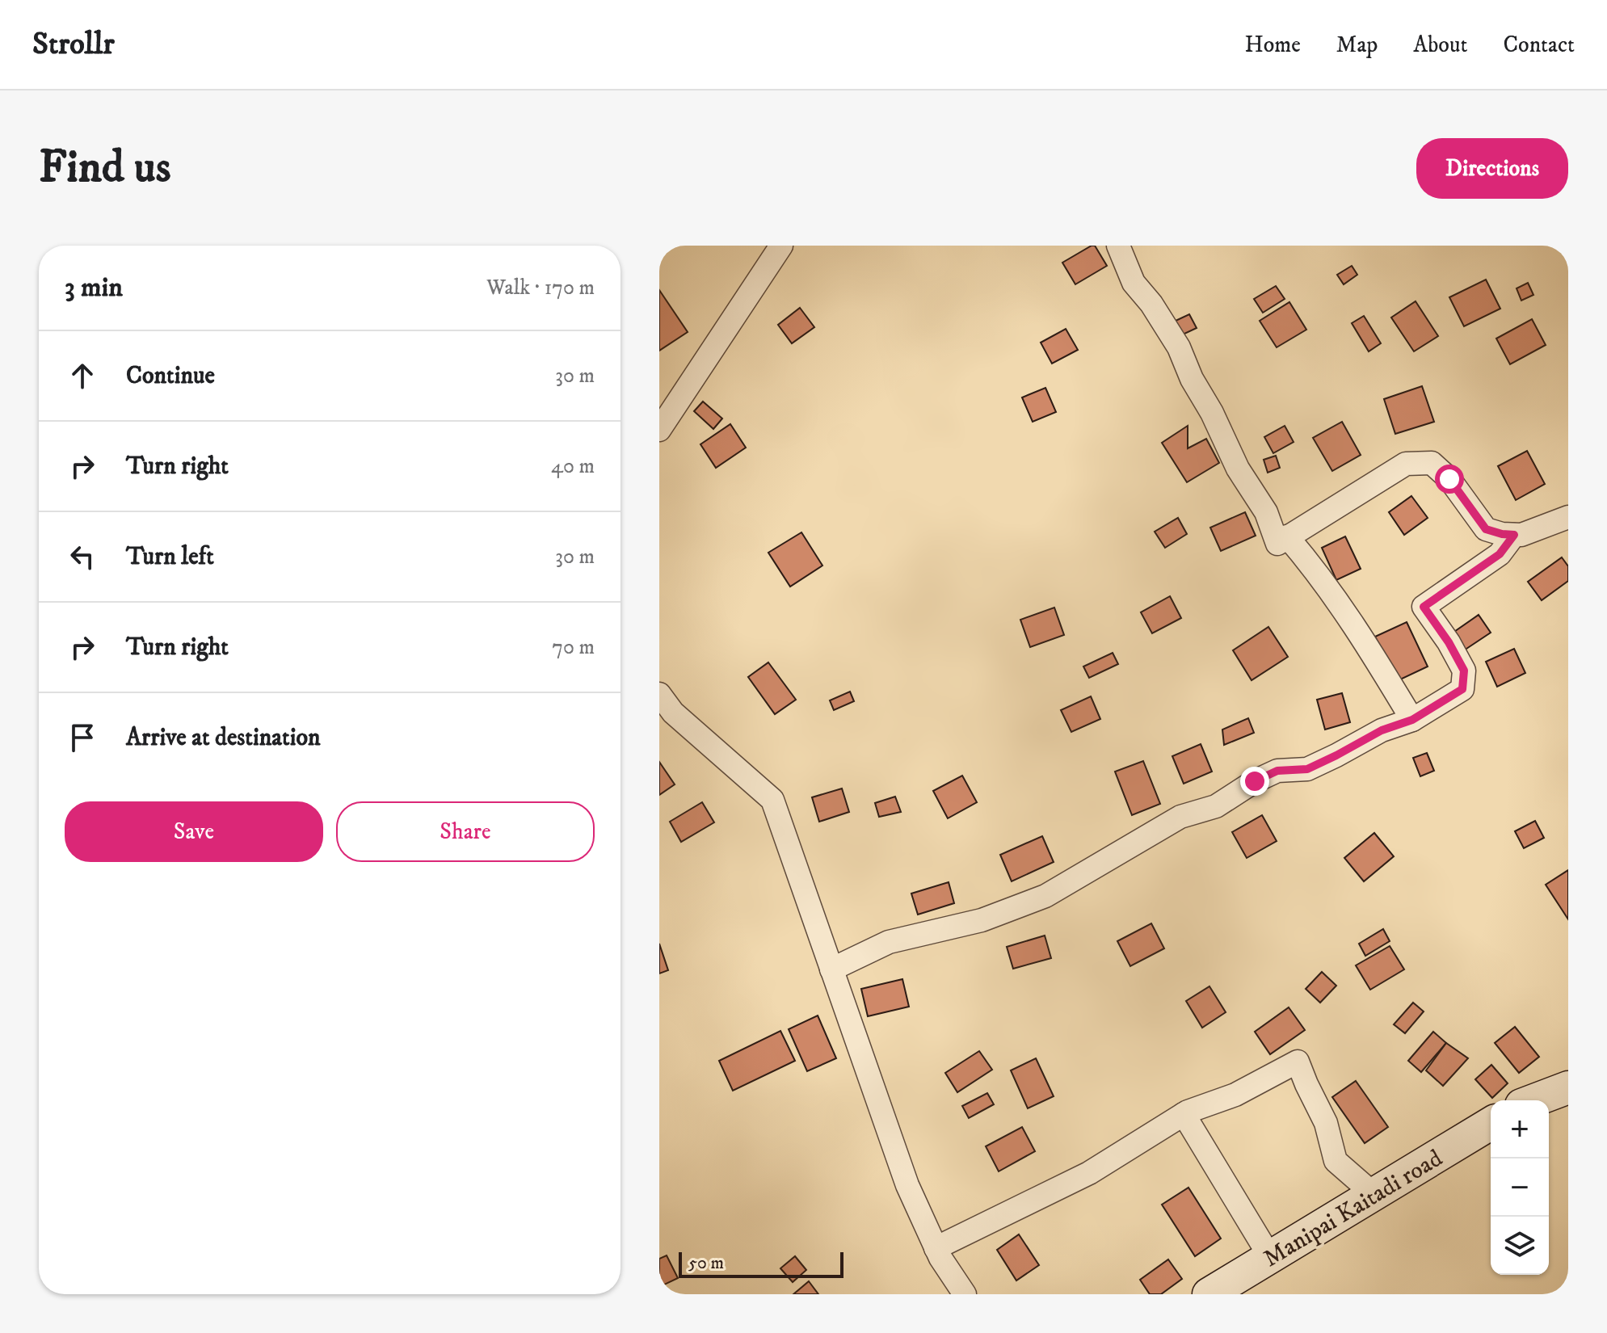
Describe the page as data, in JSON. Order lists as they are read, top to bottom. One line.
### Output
{"streets":{"main road":["Manipai Kaitadi road"]},"scale_bar":"50 m","page":{"header":"Strollr","nav":["Home","Map","About","Contact"],"buttons":["Directions",["Save","Share"]],"title":"Find us","heading":["3 min","Walk · 170 m"],"list":[["Continue","30 m"],["Turn right","40 m"],["Turn left","30 m"],["Turn right","70 m"],"Arrive at destination"],"map_buttons":["+","−"],"scale":"50 m"}}
